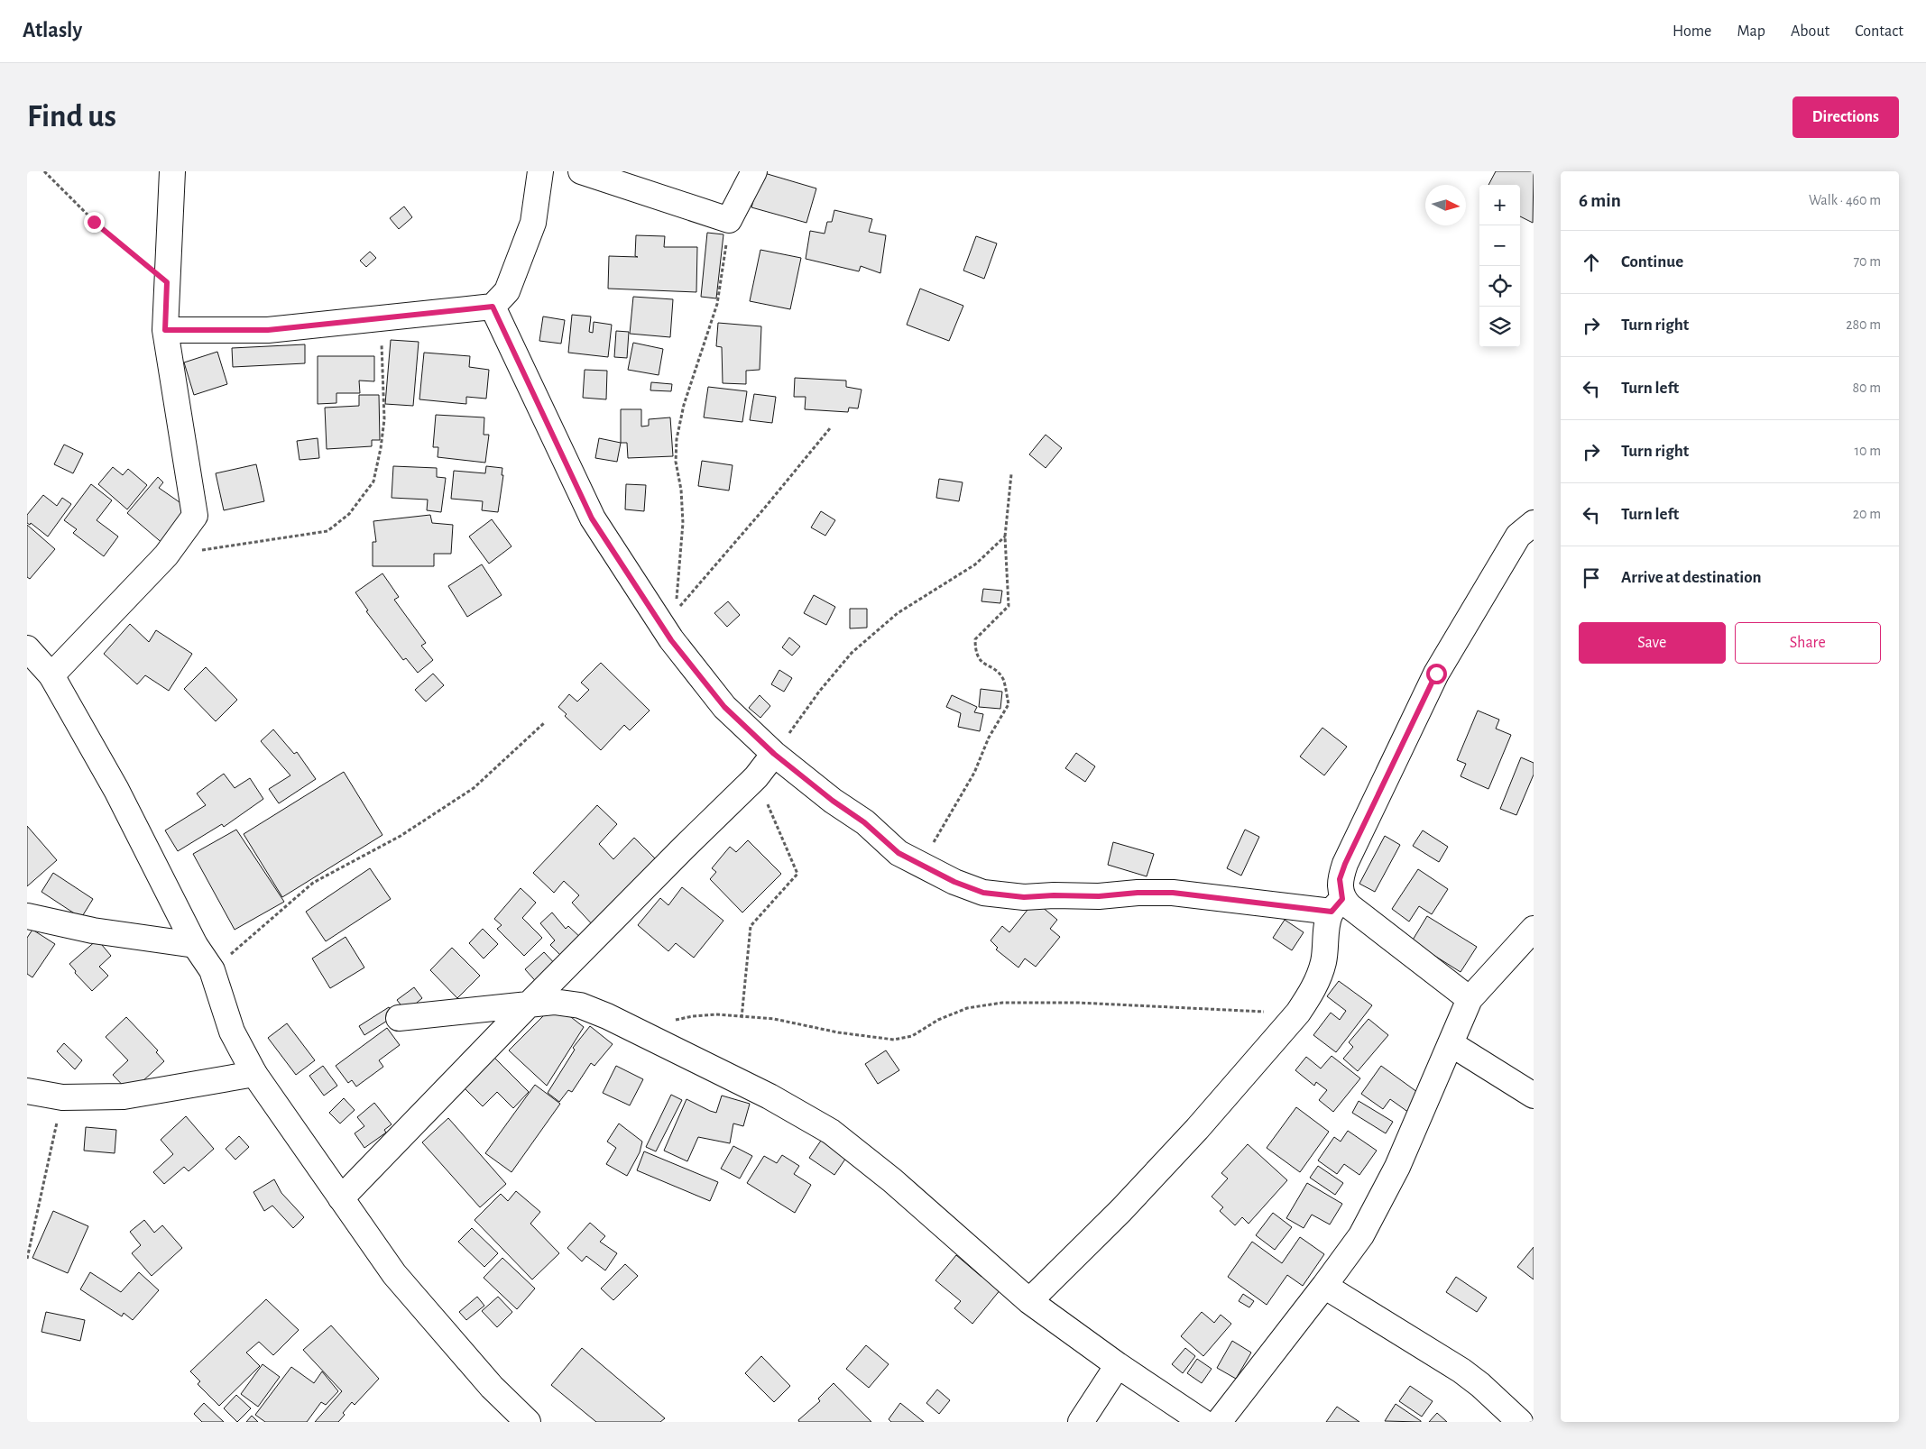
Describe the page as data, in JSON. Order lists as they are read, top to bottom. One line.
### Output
{"north":"right","page":{"header":"Atlasly","nav":["Home","Map","About","Contact"],"buttons":["Directions",["Save","Share"]],"title":"Find us","heading":["6 min","Walk · 460 m"],"map_buttons":["+","−"],"list":[["Continue","70 m"],["Turn right","280 m"],["Turn left","80 m"],["Turn right","10 m"],["Turn left","20 m"],"Arrive at destination"]}}
